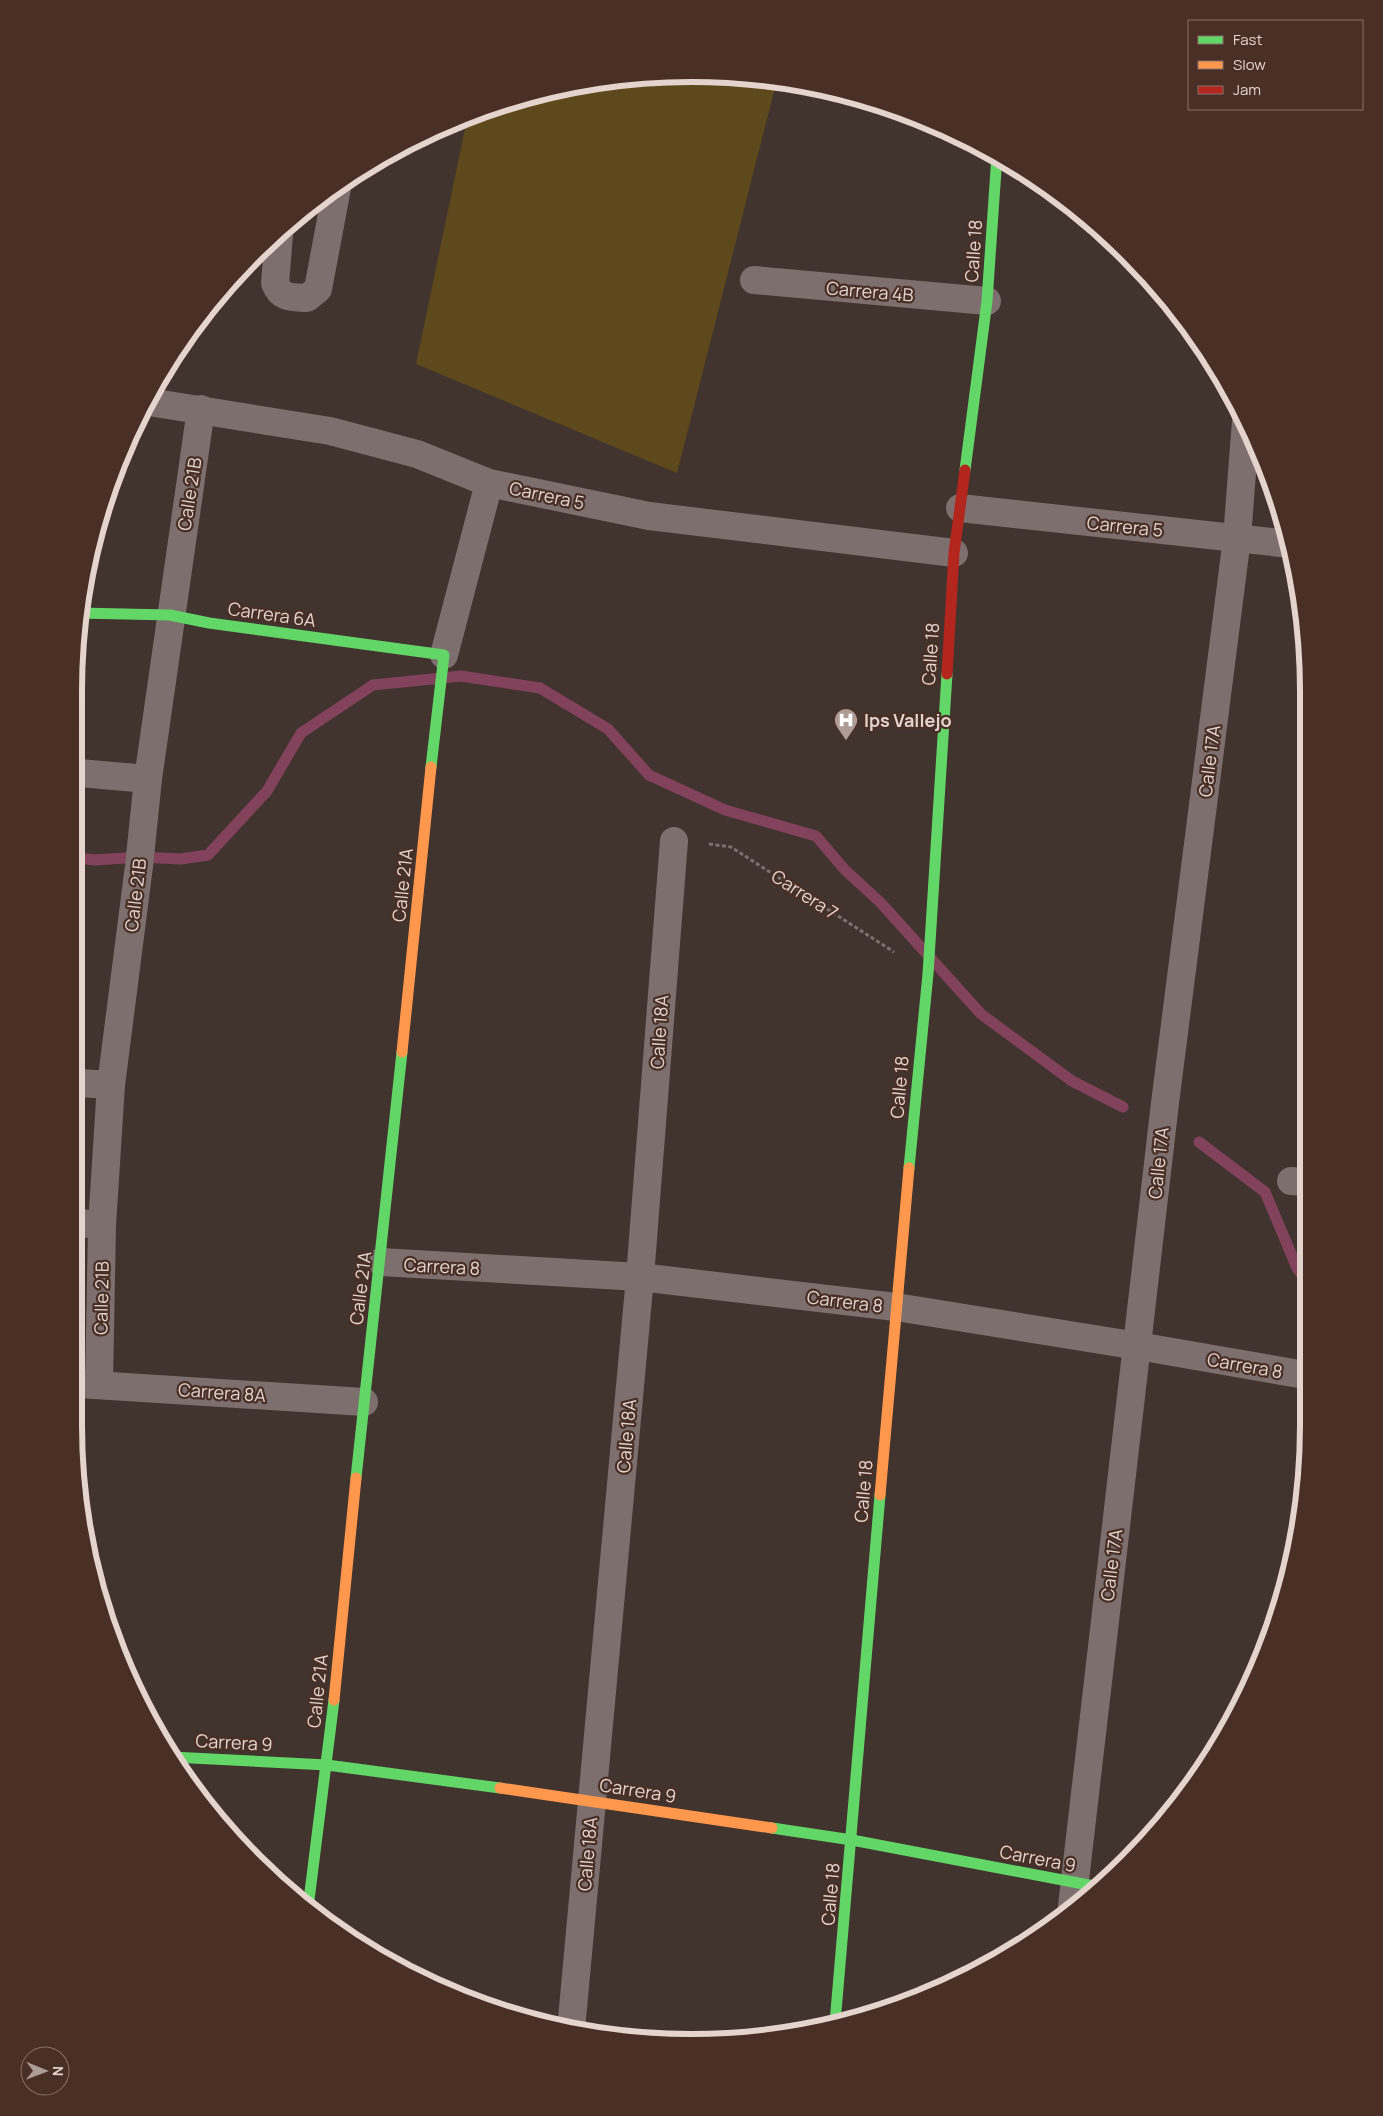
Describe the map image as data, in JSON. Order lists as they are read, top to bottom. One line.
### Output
{"streets":{"street":["Calle 18","Carrera 4B","Calle 21B","Carrera 5","Carrera 6A","Calle 17A","Calle 21A","Calle 18A","Carrera 8","Carrera 8A","Carrera 9"],"path":["Carrera 7"]},"crossings":[["Calle 18","Carrera 4B"],["Calle 18","Carrera 5"],["Calle 18","Carrera 7"],["Calle 18","Carrera 8"],["Calle 18","Carrera 9"],["Calle 21B","Carrera 5"],["Calle 21B","Carrera 6A"],["Calle 21B","Carrera 8A"],["Carrera 5","Calle 17A"],["Carrera 6A","Calle 21A"],["Calle 17A","Carrera 8"],["Calle 17A","Carrera 9"],["Calle 21A","Carrera 8"],["Calle 21A","Carrera 8A"],["Calle 21A","Carrera 9"],["Carrera 7","Calle 18A"],["Calle 18A","Carrera 8"],["Calle 18A","Carrera 9"]],"places":{"hospital":["Ips Vallejo"]},"legend":["Fast","Slow","Jam"],"north":"right"}
